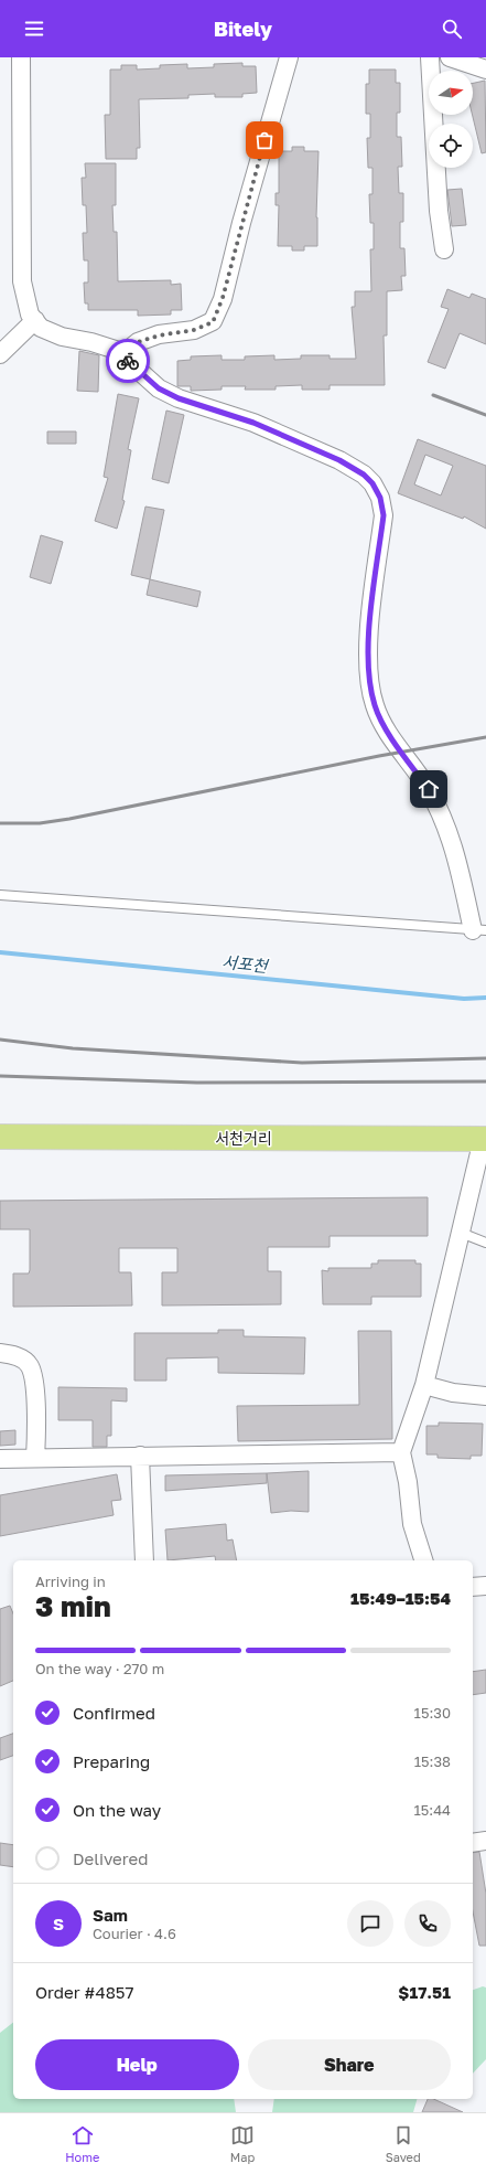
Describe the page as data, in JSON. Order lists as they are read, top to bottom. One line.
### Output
{"streets":{"main road":["서천거리"]},"water":["서포천"],"north":"right","page":{"header":"Bitely","heading":["3 min","Arriving in","15:49–15:54"],"panel":["Sam","Courier · 4.6","Order #4857","$17.51"],"bar":"On the way · 270 m","list":[["Confirmed","15:30"],["Preparing","15:38"],["On the way","15:44"],"Delivered"],"round":"S","buttons":["Help","Share"],"tabs":["Home","Map","Saved"]}}
